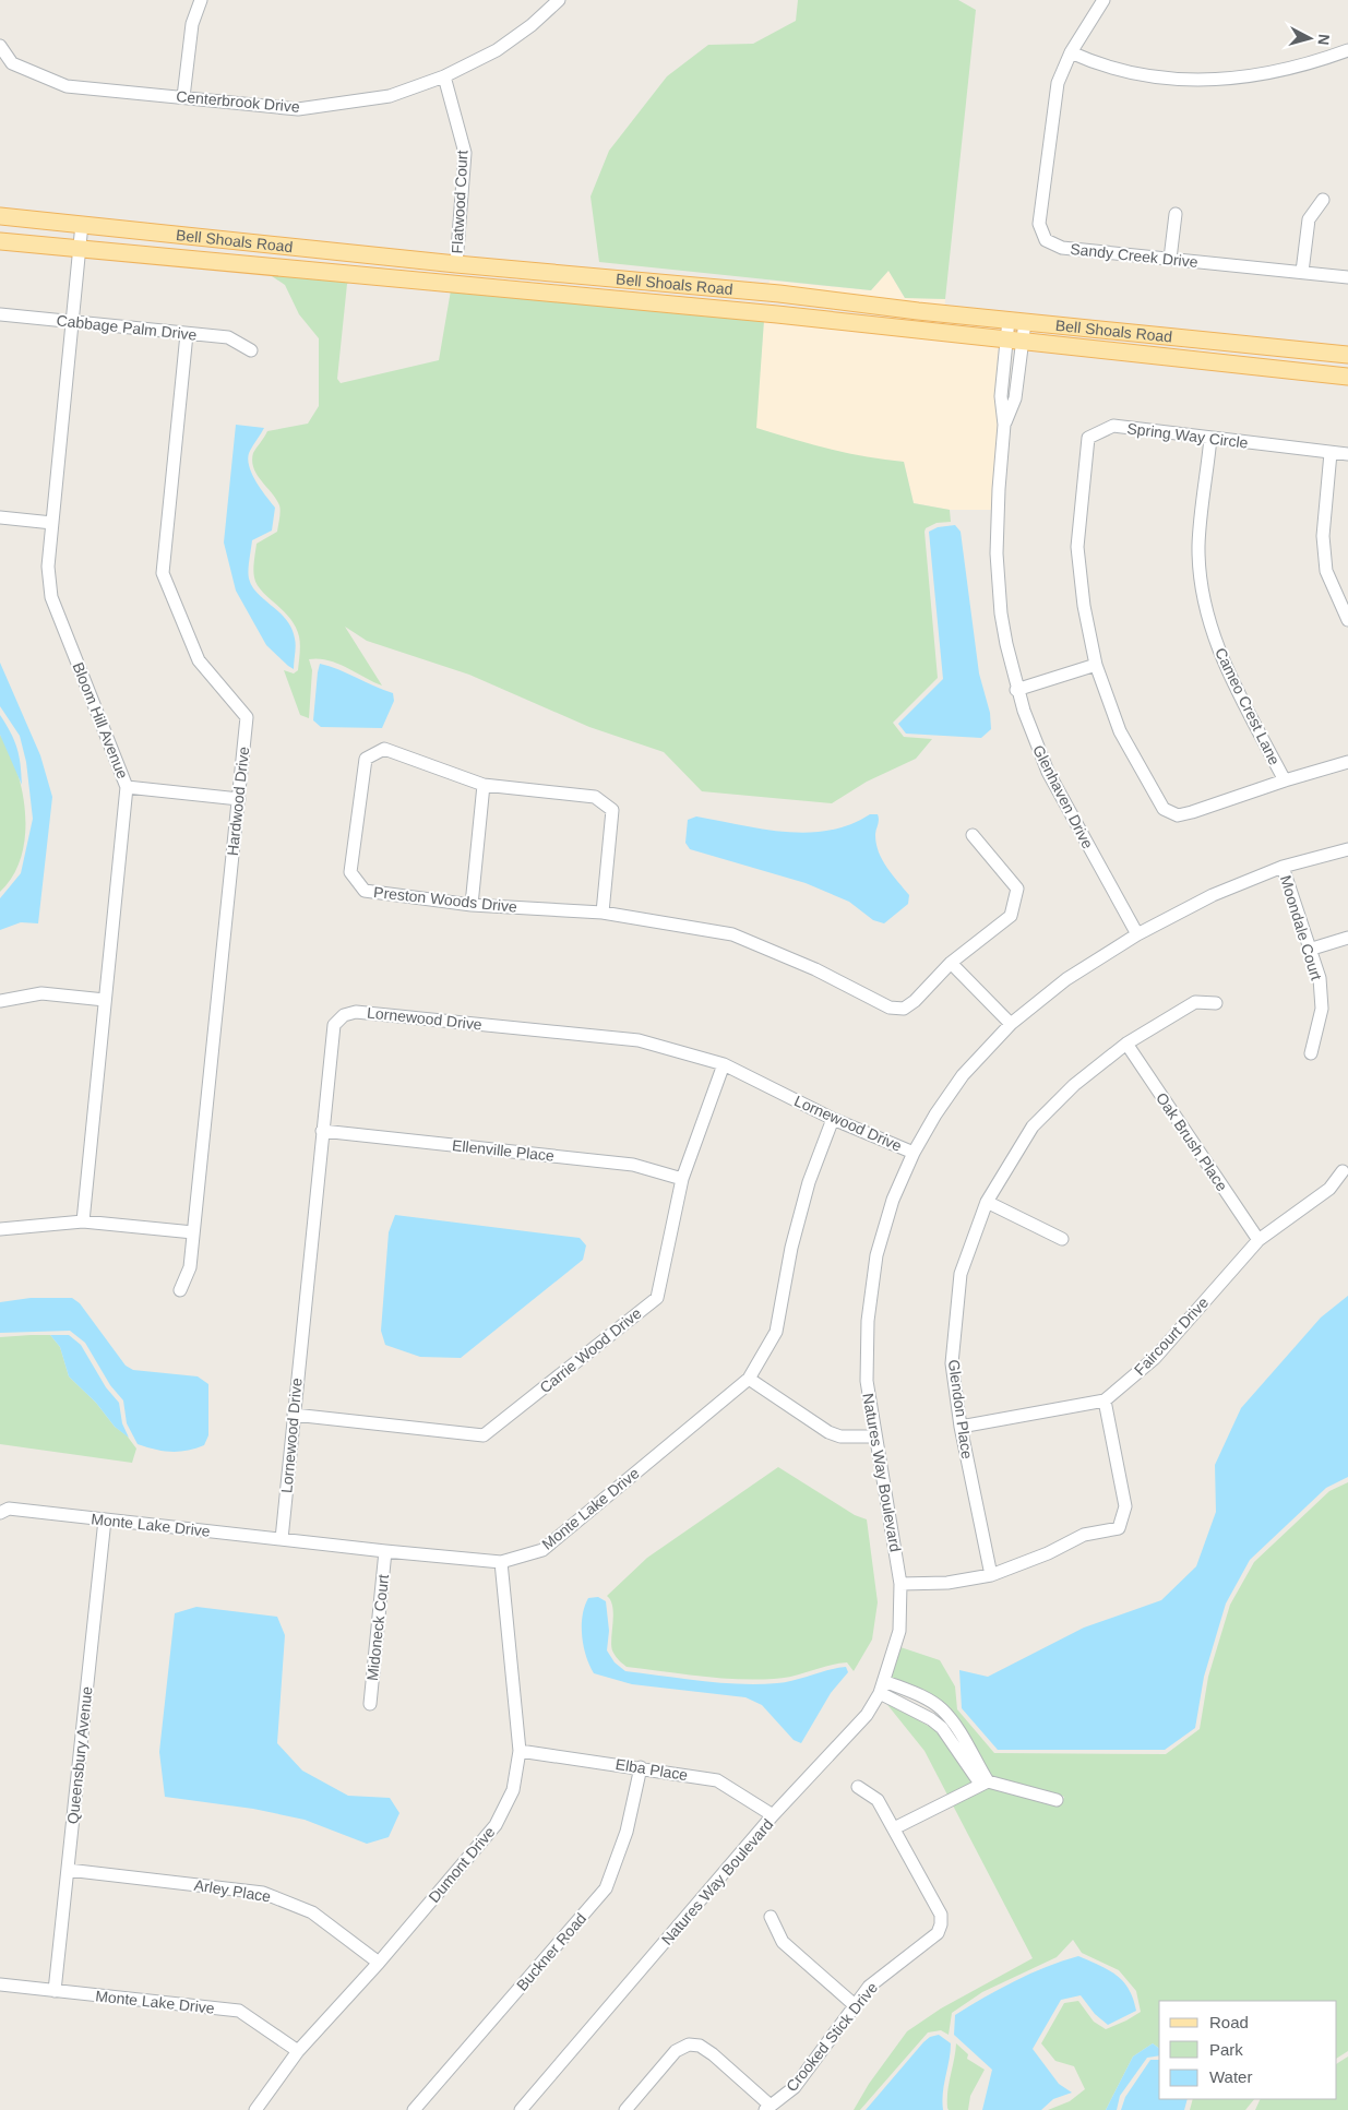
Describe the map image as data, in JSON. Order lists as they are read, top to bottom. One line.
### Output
{"streets":{"main road":["Bell Shoals Road"],"street":["Centerbrook Drive","Flatwood Court","Sandy Creek Drive","Cabbage Palm Drive","Spring Way Circle","Cameo Crest Lane","Bloom Hill Avenue","Glenhaven Drive","Hardwood Drive","Preston Woods Drive","Moondale Court","Lornewood Drive","Oak Brush Place","Ellenville Place","Faircourt Drive","Carrie Wood Drive","Glendon Place","Natures Way Boulevard","Monte Lake Drive","Midoneck Court","Queensbury Avenue","Elba Place","Dumont Drive","Arley Place","Buckner Road","Crooked Stick Drive"]},"crossings":[["Centerbrook Drive","Flatwood Court"],["Flatwood Court","Bell Shoals Road"],["Bell Shoals Road","Bloom Hill Avenue"],["Bell Shoals Road","Glenhaven Drive"],["Cabbage Palm Drive","Bloom Hill Avenue"],["Cabbage Palm Drive","Hardwood Drive"],["Spring Way Circle","Cameo Crest Lane"],["Glenhaven Drive","Natures Way Boulevard"],["Moondale Court","Natures Way Boulevard"],["Lornewood Drive","Ellenville Place"],["Lornewood Drive","Carrie Wood Drive"],["Lornewood Drive","Natures Way Boulevard"],["Lornewood Drive","Monte Lake Drive"],["Oak Brush Place","Faircourt Drive"],["Oak Brush Place","Glendon Place"],["Ellenville Place","Carrie Wood Drive"],["Natures Way Boulevard","Elba Place"],["Monte Lake Drive","Midoneck Court"],["Monte Lake Drive","Queensbury Avenue"],["Monte Lake Drive","Dumont Drive"],["Queensbury Avenue","Arley Place"],["Elba Place","Dumont Drive"],["Elba Place","Buckner Road"],["Dumont Drive","Arley Place"]],"legend":["Road","Park","Water"],"north":"right"}
